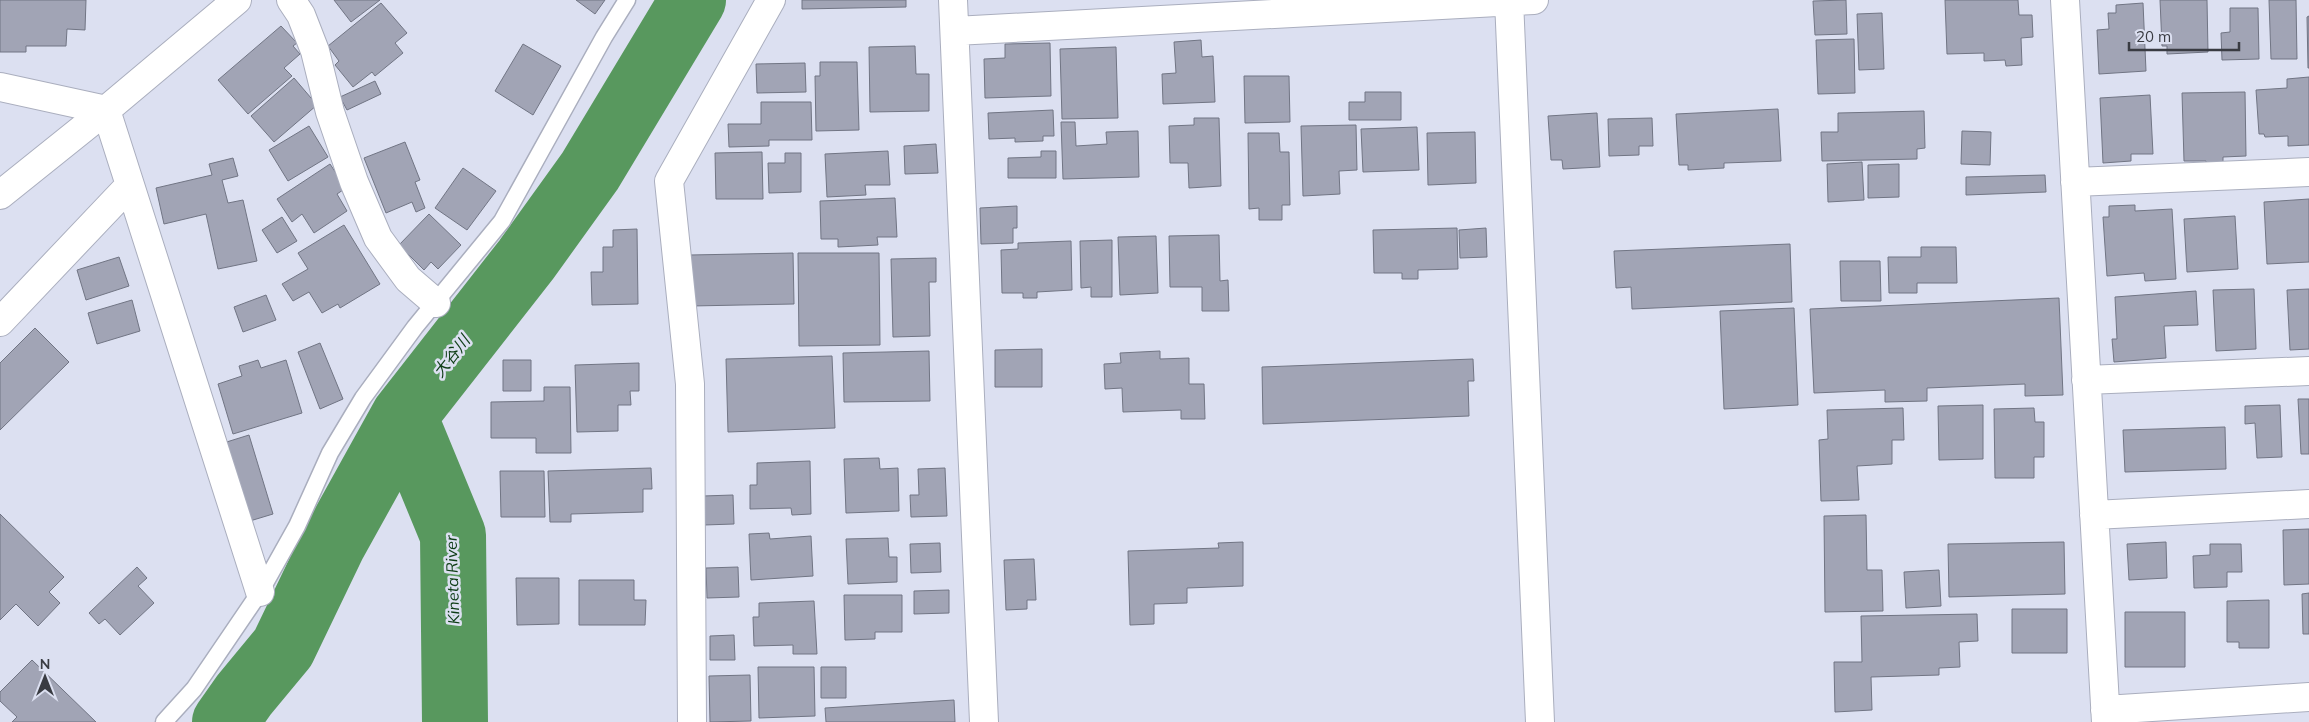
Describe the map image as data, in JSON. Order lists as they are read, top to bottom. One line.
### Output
{"water":["大谷川","Kineta River"],"scale_bar":"20 m","north":"top"}
